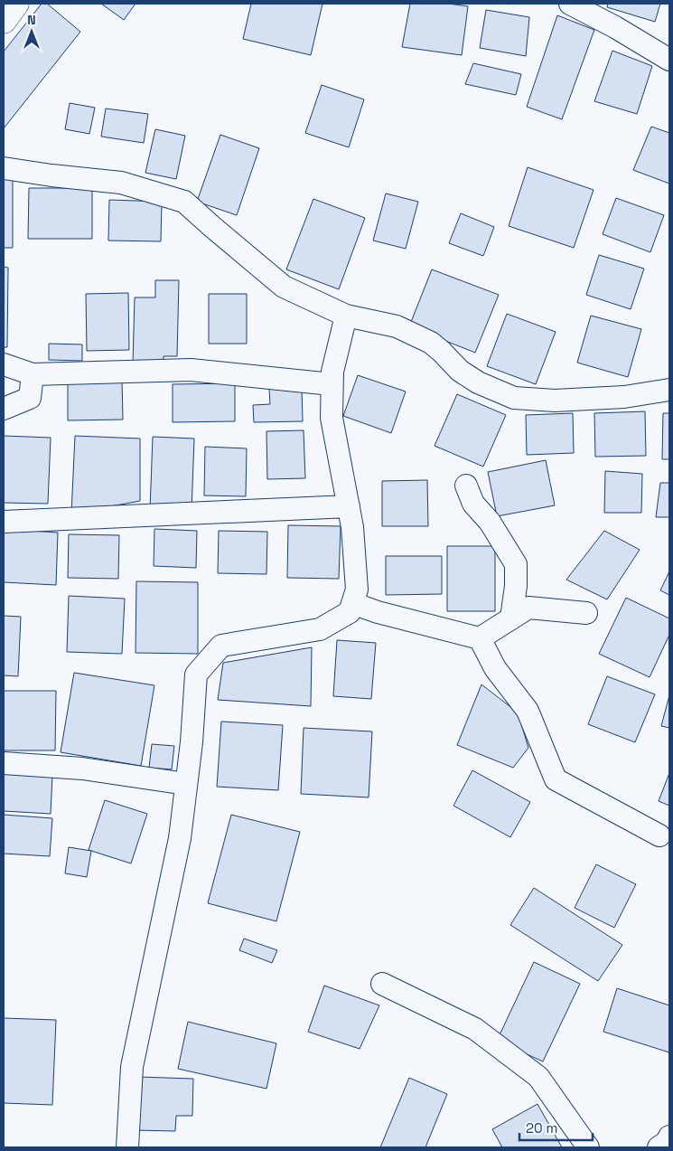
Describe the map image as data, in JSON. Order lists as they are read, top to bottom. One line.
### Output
{"scale_bar":"20 m","north":"top"}
